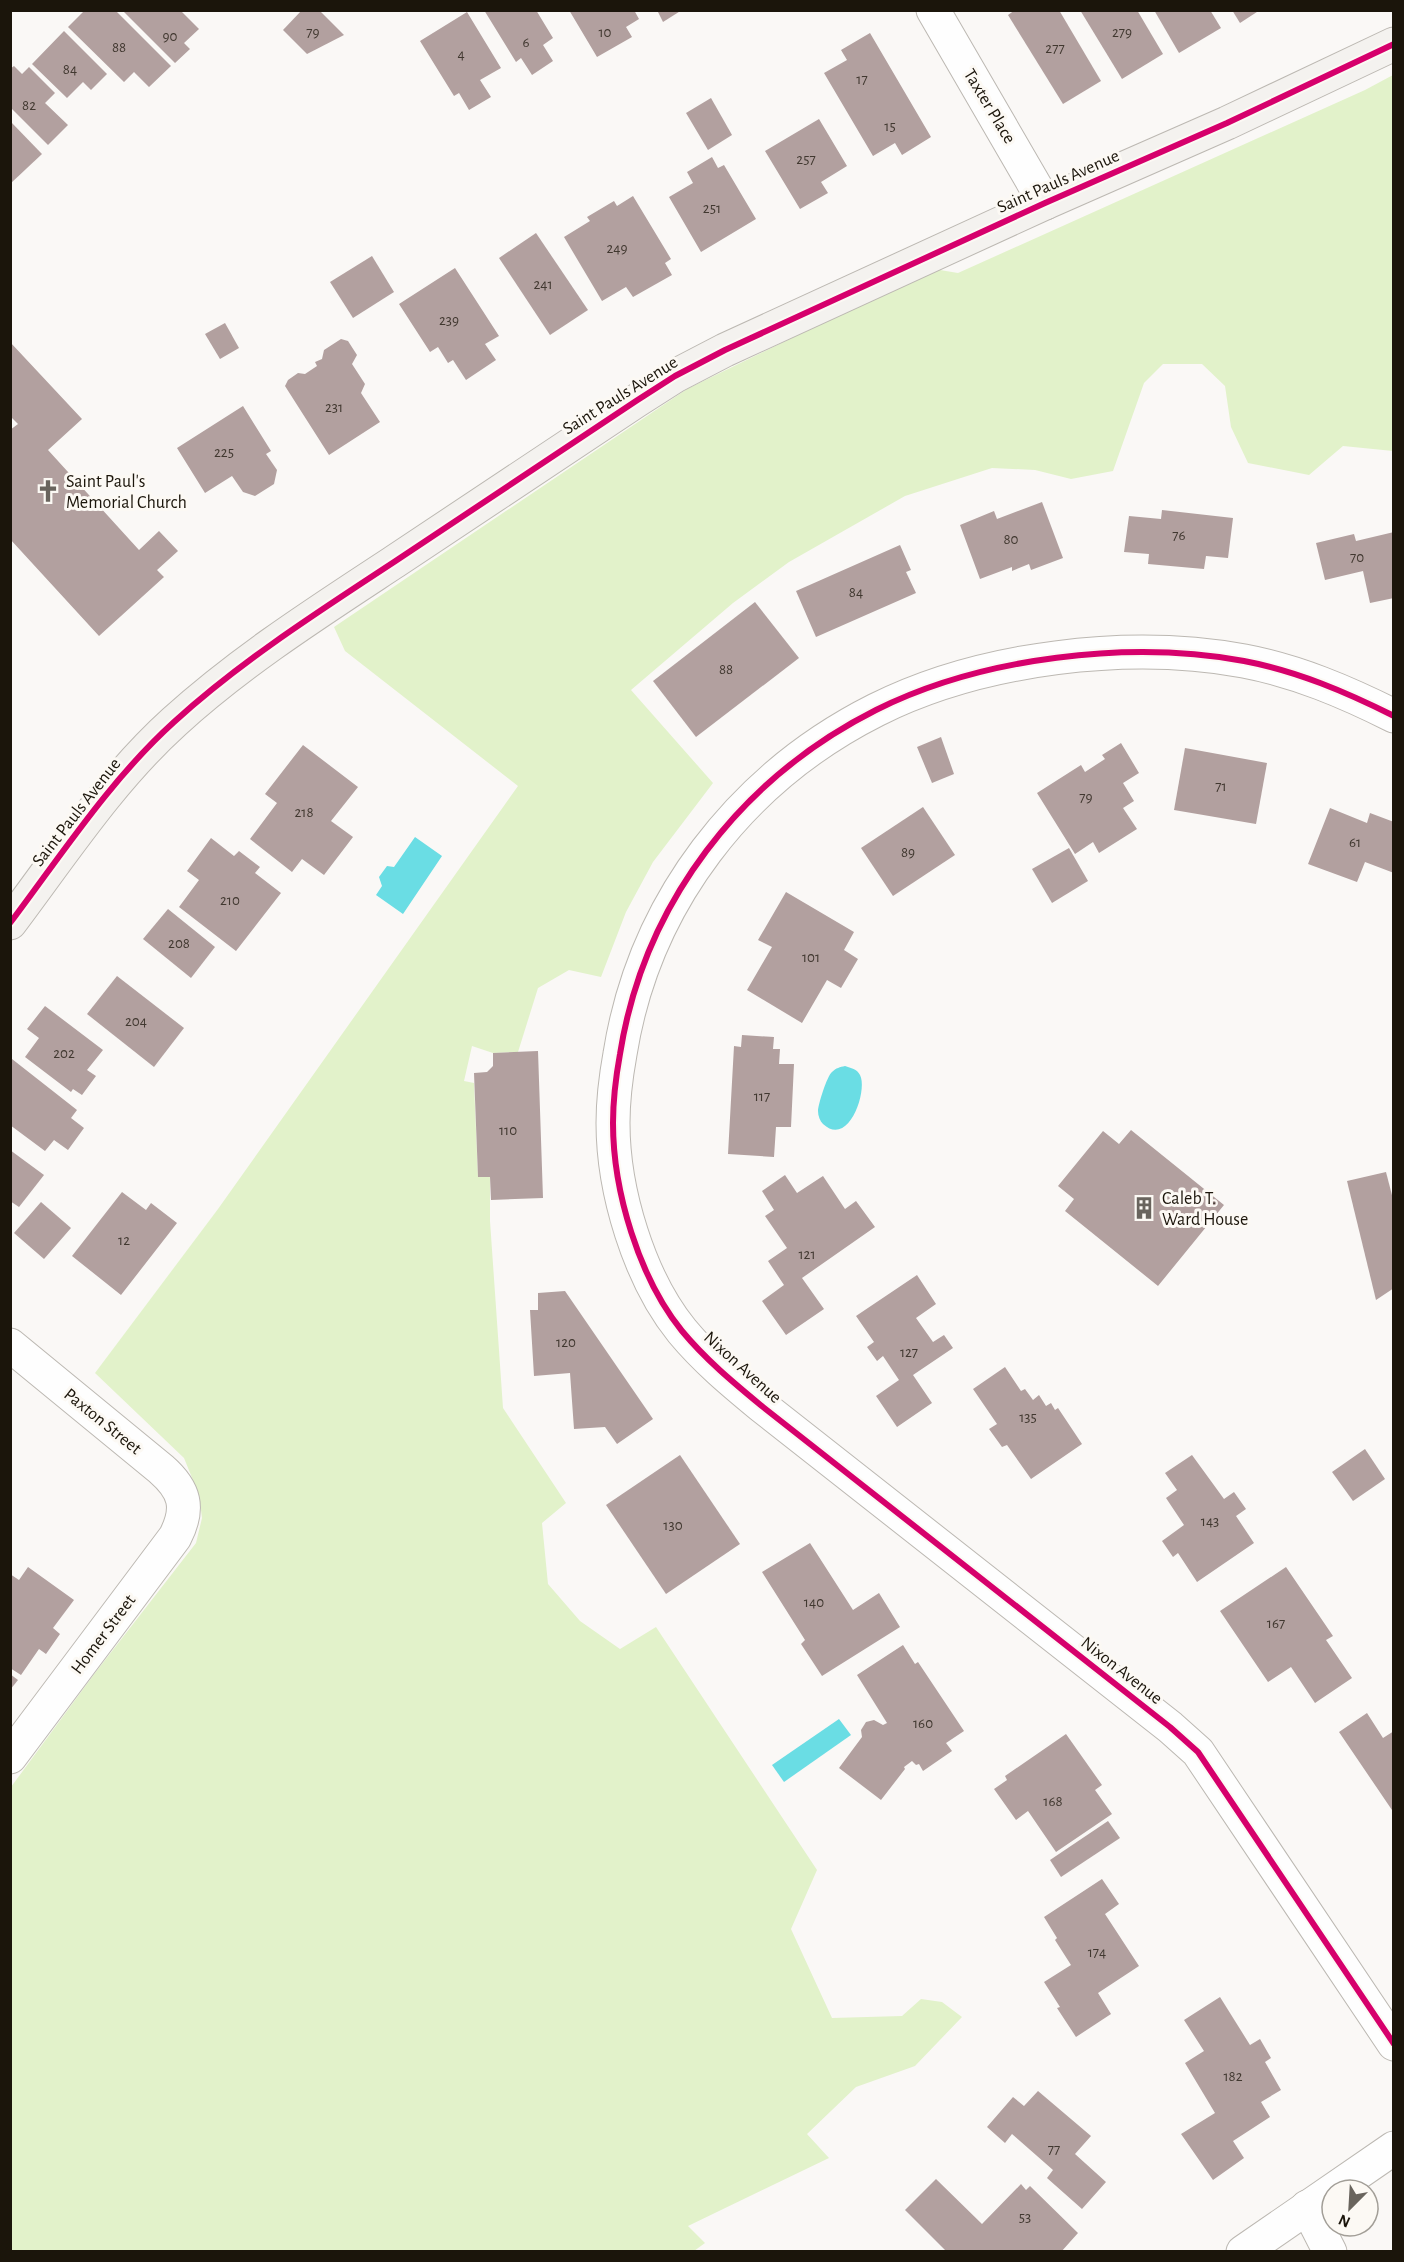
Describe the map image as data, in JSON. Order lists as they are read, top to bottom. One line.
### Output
{"streets":{"main road":["Saint Pauls Avenue"],"street":["Taxter Place","Nixon Avenue","Paxton Street","Homer Street"]},"crossings":[["Taxter Place","Saint Pauls Avenue"],["Paxton Street","Homer Street"]],"places":{"church":["Saint Paul's Memorial Church"],"building":["Caleb T. Ward House"]},"house_numbers":["79","10","279","90","6","88","277","4","84","17","82","15","257","251","249","241","239","231","225","76","80","70","84","88","71","79","218","61","89","210","208","101","204","202","117","110","12","121","120","127","135","143","130","140","167","160","168","174","182","77","53"],"north":"bottom left"}
